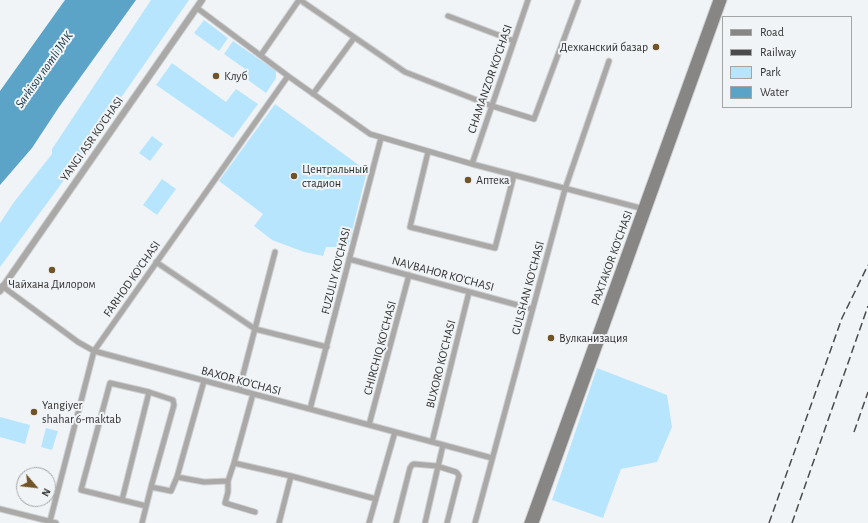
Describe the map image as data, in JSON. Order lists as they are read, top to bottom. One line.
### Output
{"streets":{"main road":["PAXTAKOR KO'CHASI"],"street":["CHAMANZOR KO'CHASI","YANGI ASR KO'CHASI","FUZULIY KO'CHASI","NAVBAHOR KO'CHASI","FARHOD KO'CHASI","GULSHAN KO'CHASI","CHIRCHIQ KO'CHASI","BUXORO KO'CHASI","BAXOR KO'CHASI"]},"crossings":[["YANGI ASR KO'CHASI","BAXOR KO'CHASI"],["FUZULIY KO'CHASI","NAVBAHOR KO'CHASI"],["FUZULIY KO'CHASI","BAXOR KO'CHASI"],["NAVBAHOR KO'CHASI","GULSHAN KO'CHASI"],["NAVBAHOR KO'CHASI","CHIRCHIQ KO'CHASI"],["NAVBAHOR KO'CHASI","BUXORO KO'CHASI"],["FARHOD KO'CHASI","BAXOR KO'CHASI"],["GULSHAN KO'CHASI","BAXOR KO'CHASI"],["CHIRCHIQ KO'CHASI","BAXOR KO'CHASI"],["BUXORO KO'CHASI","BAXOR KO'CHASI"]],"water":["Sarkisov nomli JMK"],"places":["Дехканский базар","Клуб","Центральный стадион","Аптека","Чайхана Дилором","Вулканизация","Yangiyer shahar 6-maktab"],"legend":["Road","Railway","Park","Water"],"north":"bottom right"}
